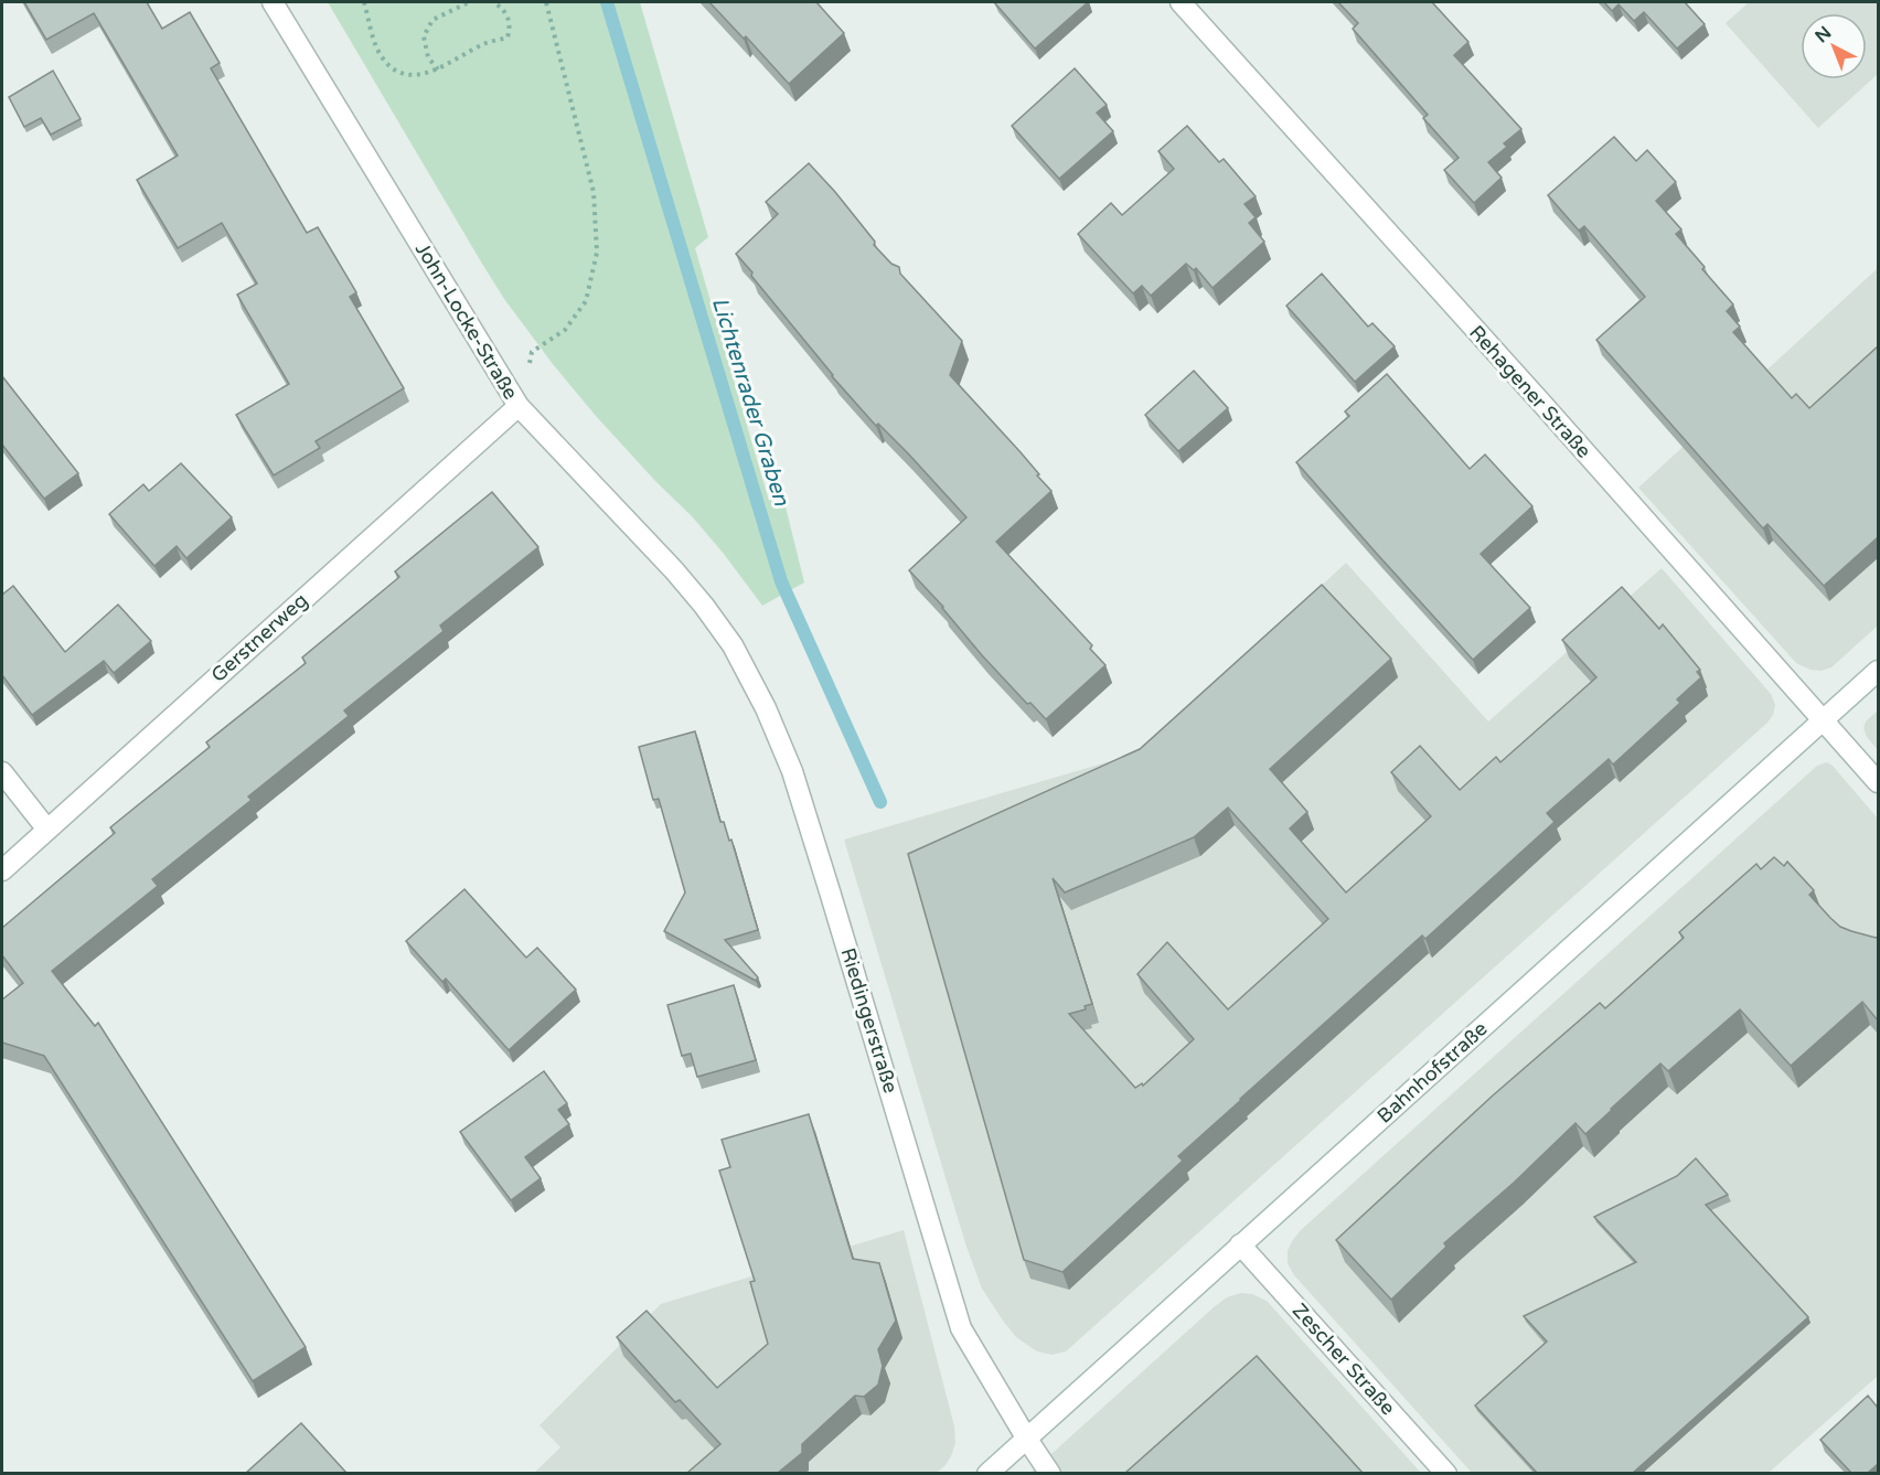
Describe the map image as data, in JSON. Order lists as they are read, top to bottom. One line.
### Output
{"streets":{"street":["John-Locke-Straße","Rehagener Straße","Gerstnerweg","Riedingerstraße","Bahnhofstraße","Zescher Straße"]},"crossings":[["John-Locke-Straße","Gerstnerweg"],["John-Locke-Straße","Riedingerstraße"],["Rehagener Straße","Bahnhofstraße"],["Riedingerstraße","Bahnhofstraße"],["Bahnhofstraße","Zescher Straße"]],"water":["Lichtenrader Graben"],"north":"top left"}
